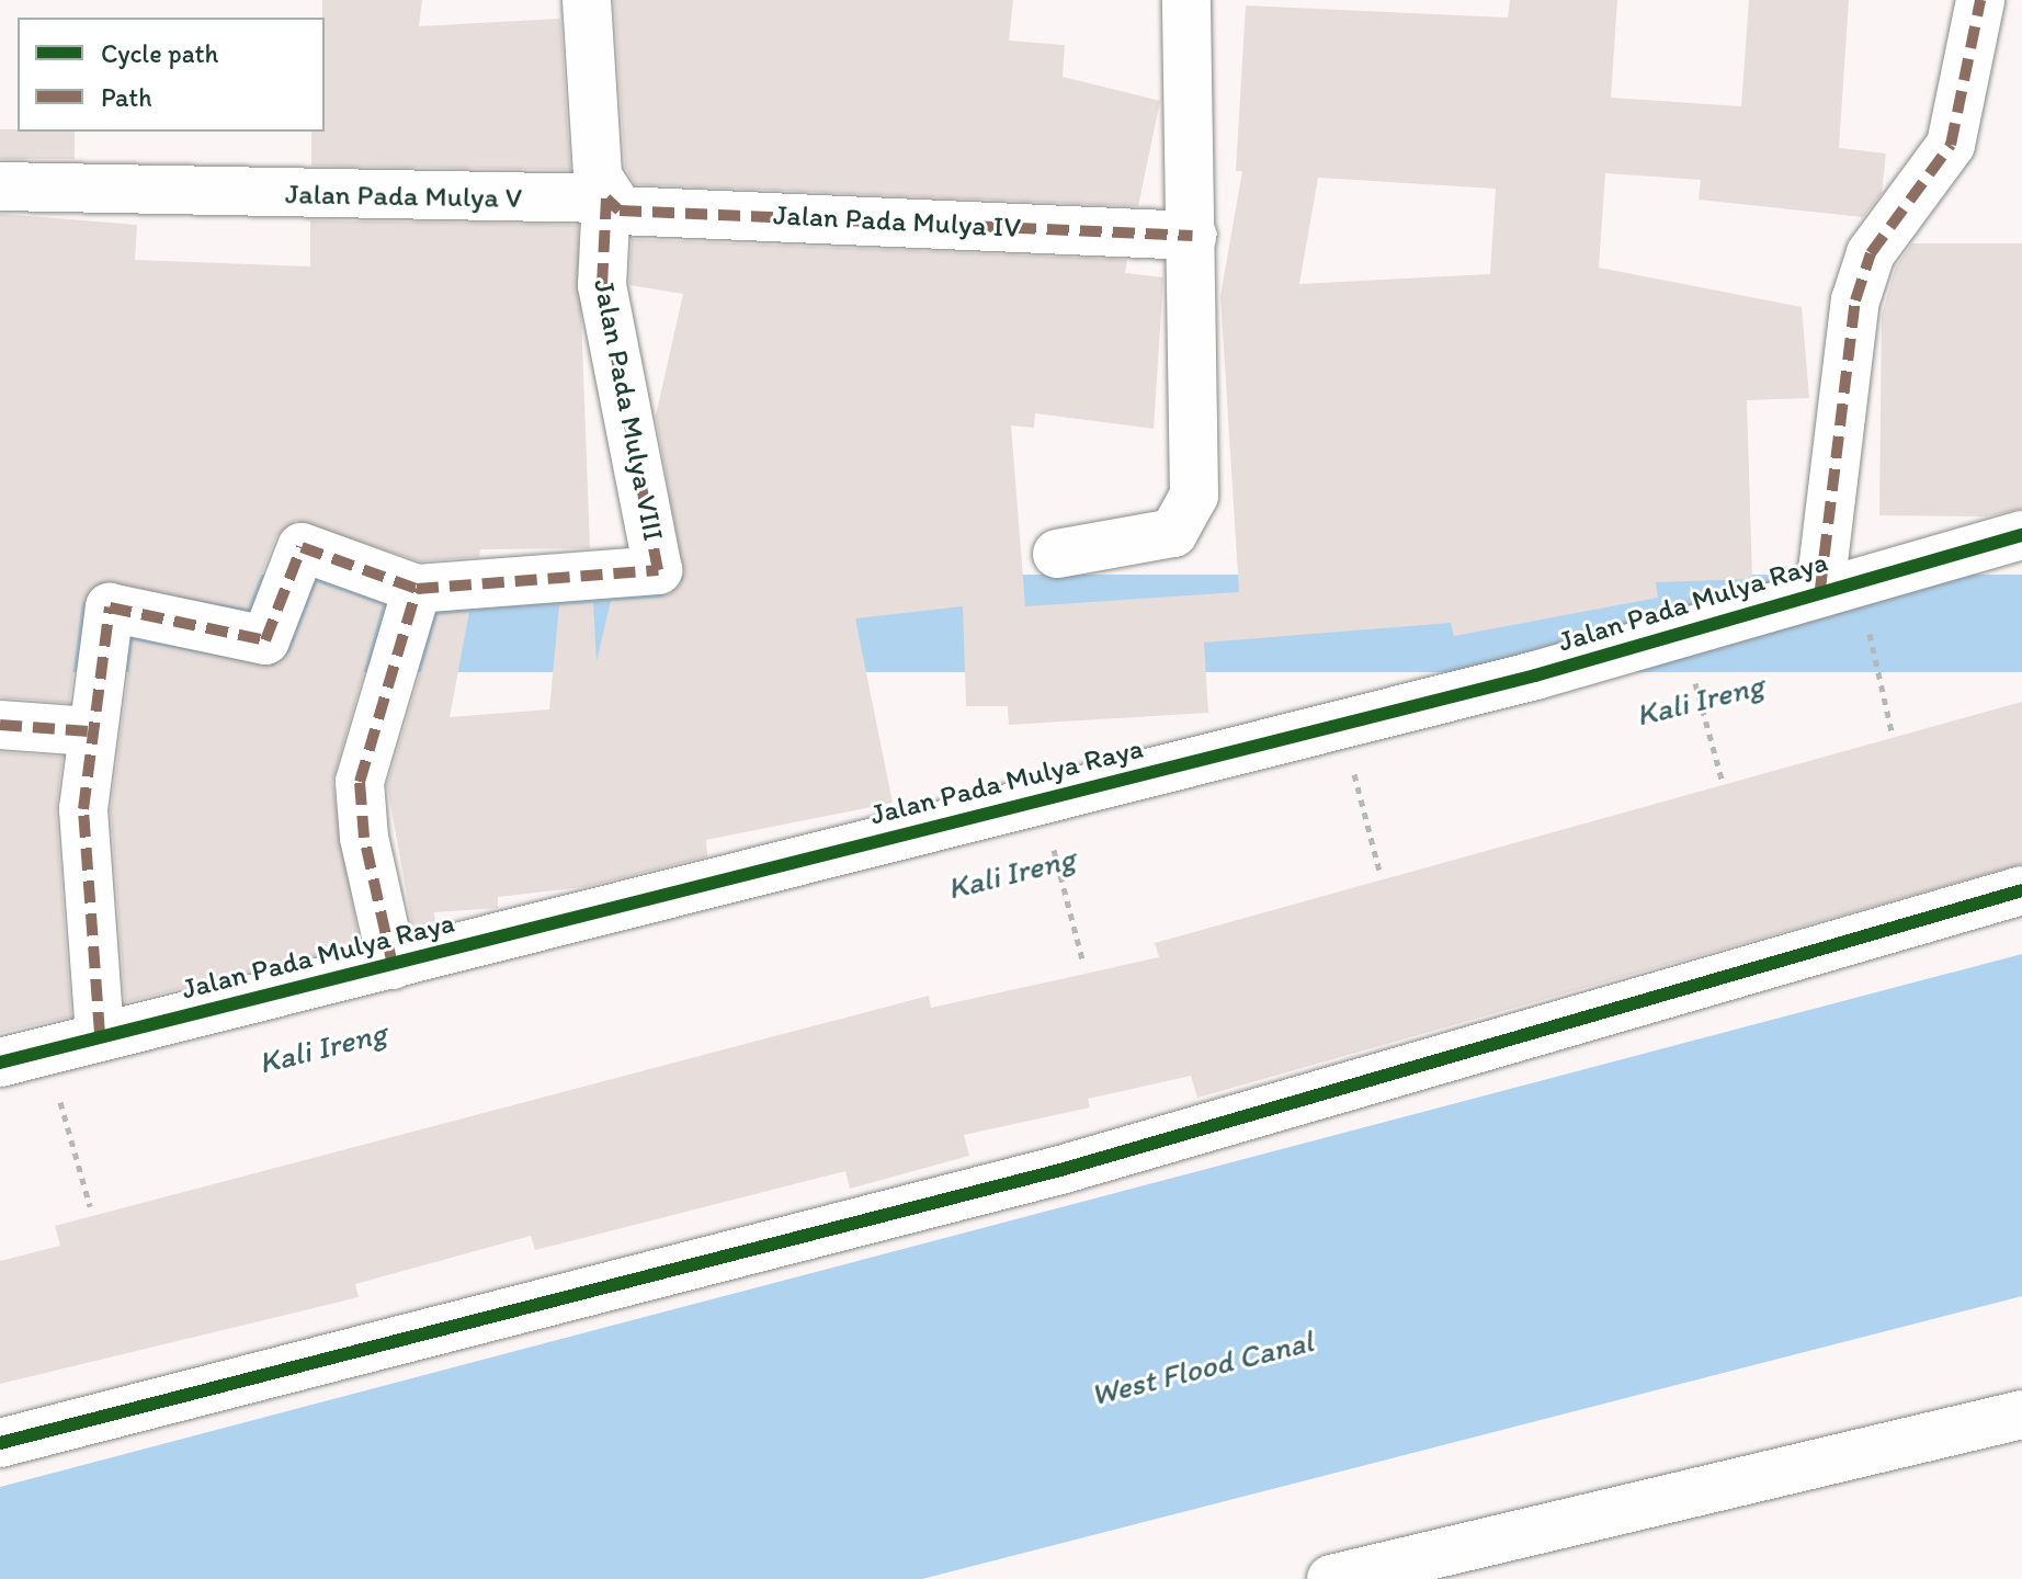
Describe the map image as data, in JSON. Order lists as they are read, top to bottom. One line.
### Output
{"streets":{"street":["Jalan Pada Mulya V","Jalan Pada Mulya IV","Jalan Pada Mulya VIII","Jalan Pada Mulya Raya"]},"crossings":[["Jalan Pada Mulya V","Jalan Pada Mulya IV"],["Jalan Pada Mulya V","Jalan Pada Mulya VIII"],["Jalan Pada Mulya IV","Jalan Pada Mulya VIII"]],"water":["Kali Ireng","West Flood Canal"],"legend":["Cycle path","Path"]}
